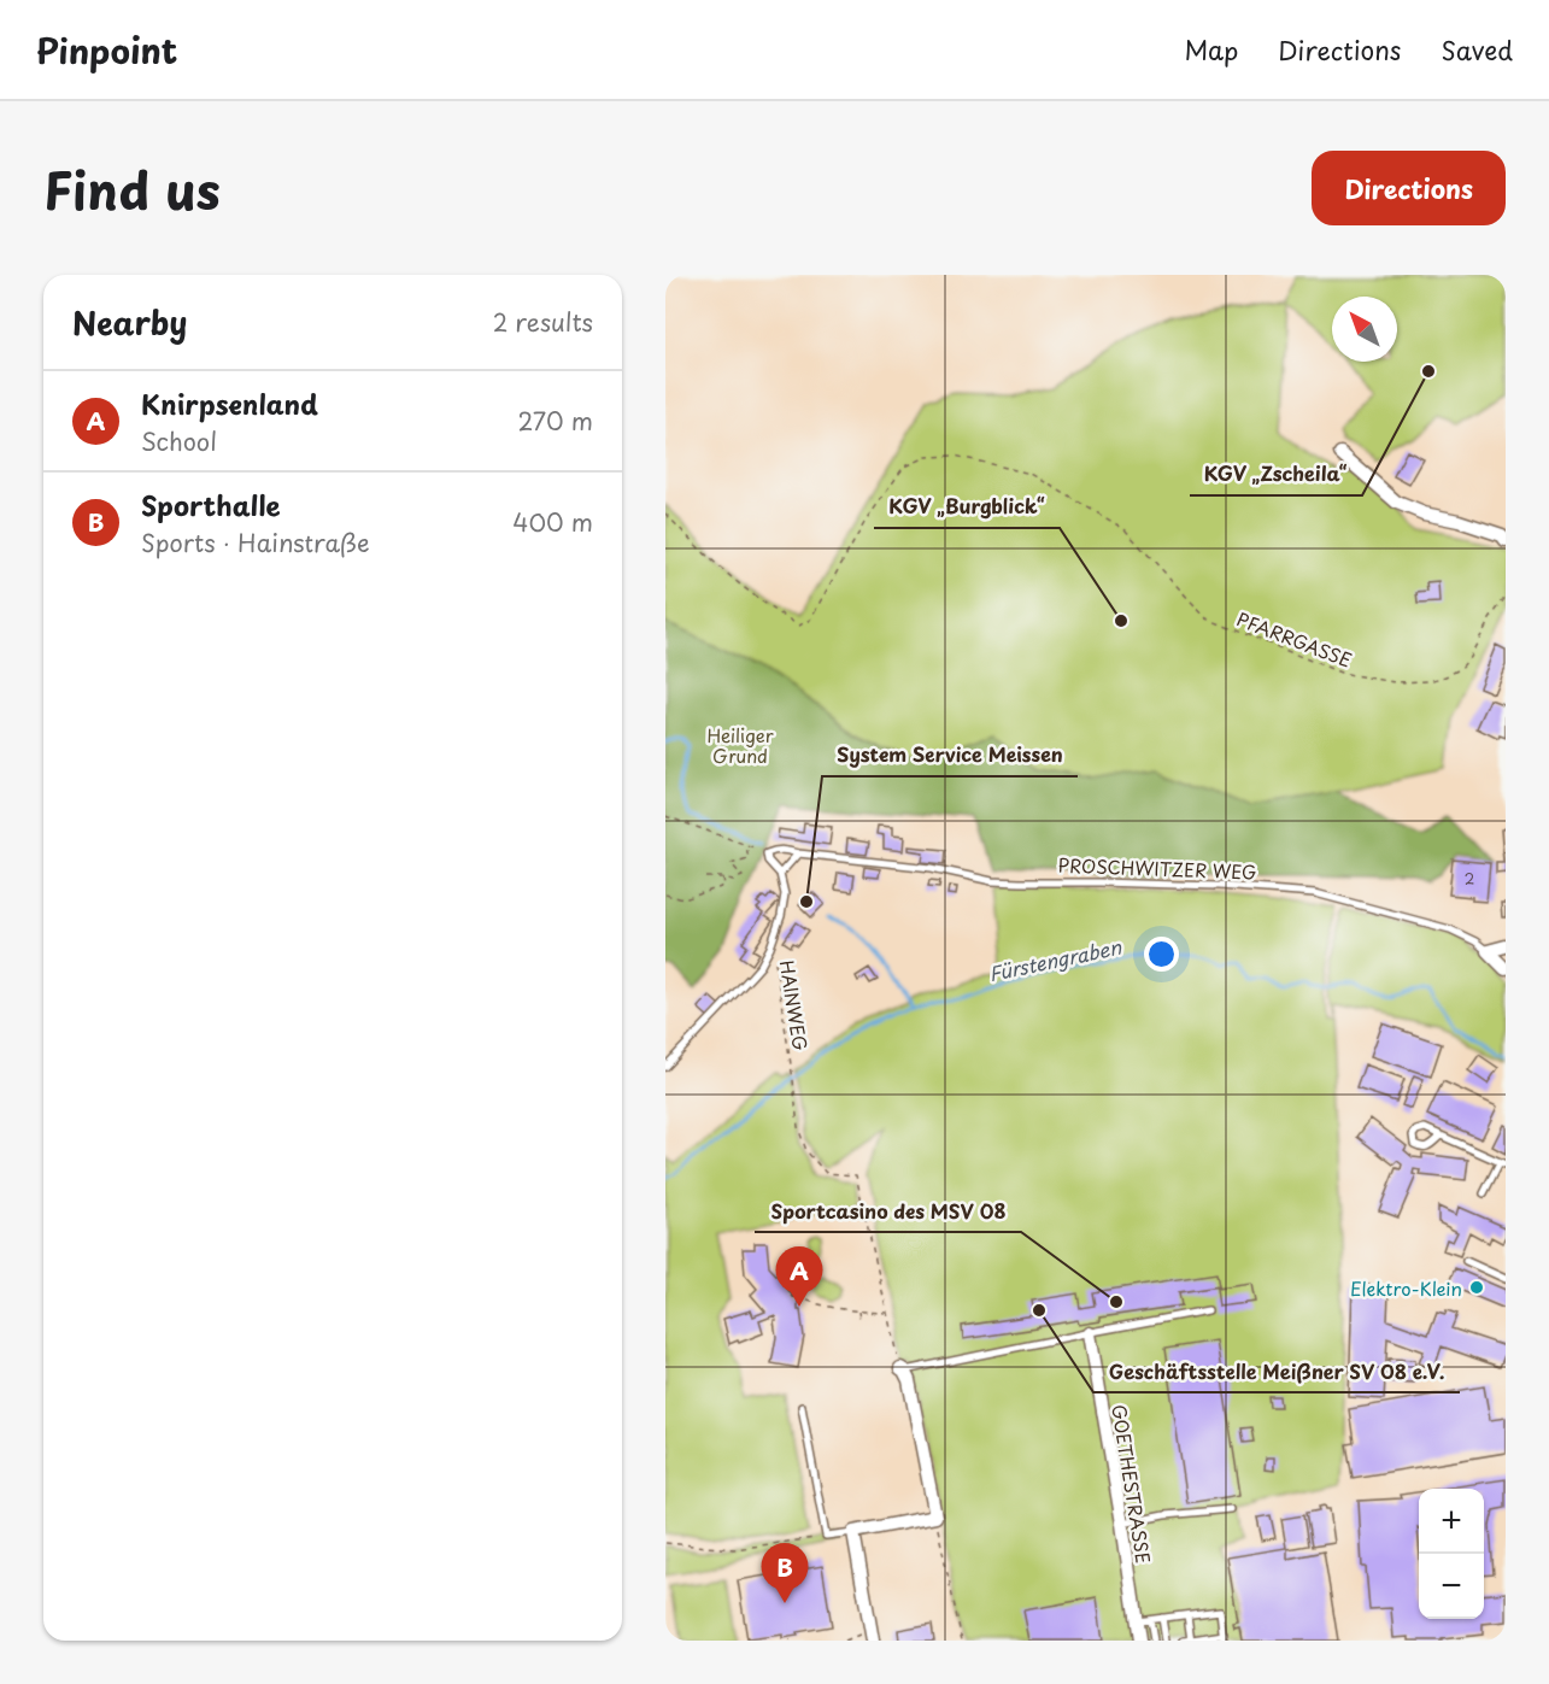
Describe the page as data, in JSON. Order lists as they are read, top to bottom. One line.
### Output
{"streets":{"street":["GOETHESTRASSE"],"lane":["PROSCHWITZER WEG"],"path":["PFARRGASSE","HAINWEG"]},"water":["Fürstengraben"],"parks":["Heiliger Grund"],"places":["KGV „Zscheila“","KGV „Burgblick“","System Service Meissen","Elektro-Klein","Sportcasino des MSV 08","Geschäftsstelle Meißner SV 08 e.V."],"house_numbers":["2"],"north":"top left","page":{"header":"Pinpoint","nav":["Map","Directions","Saved"],"title":"Find us","buttons":"Directions","heading":["Nearby","2 results"],"list":[{"mark":"A","name":"Knirpsenland","note":"School","value":"270 m"},{"mark":"B","name":"Sporthalle","note":"Sports · Hainstraße","value":"400 m"}],"pins":["A","B"],"map_buttons":["+","−"]}}
